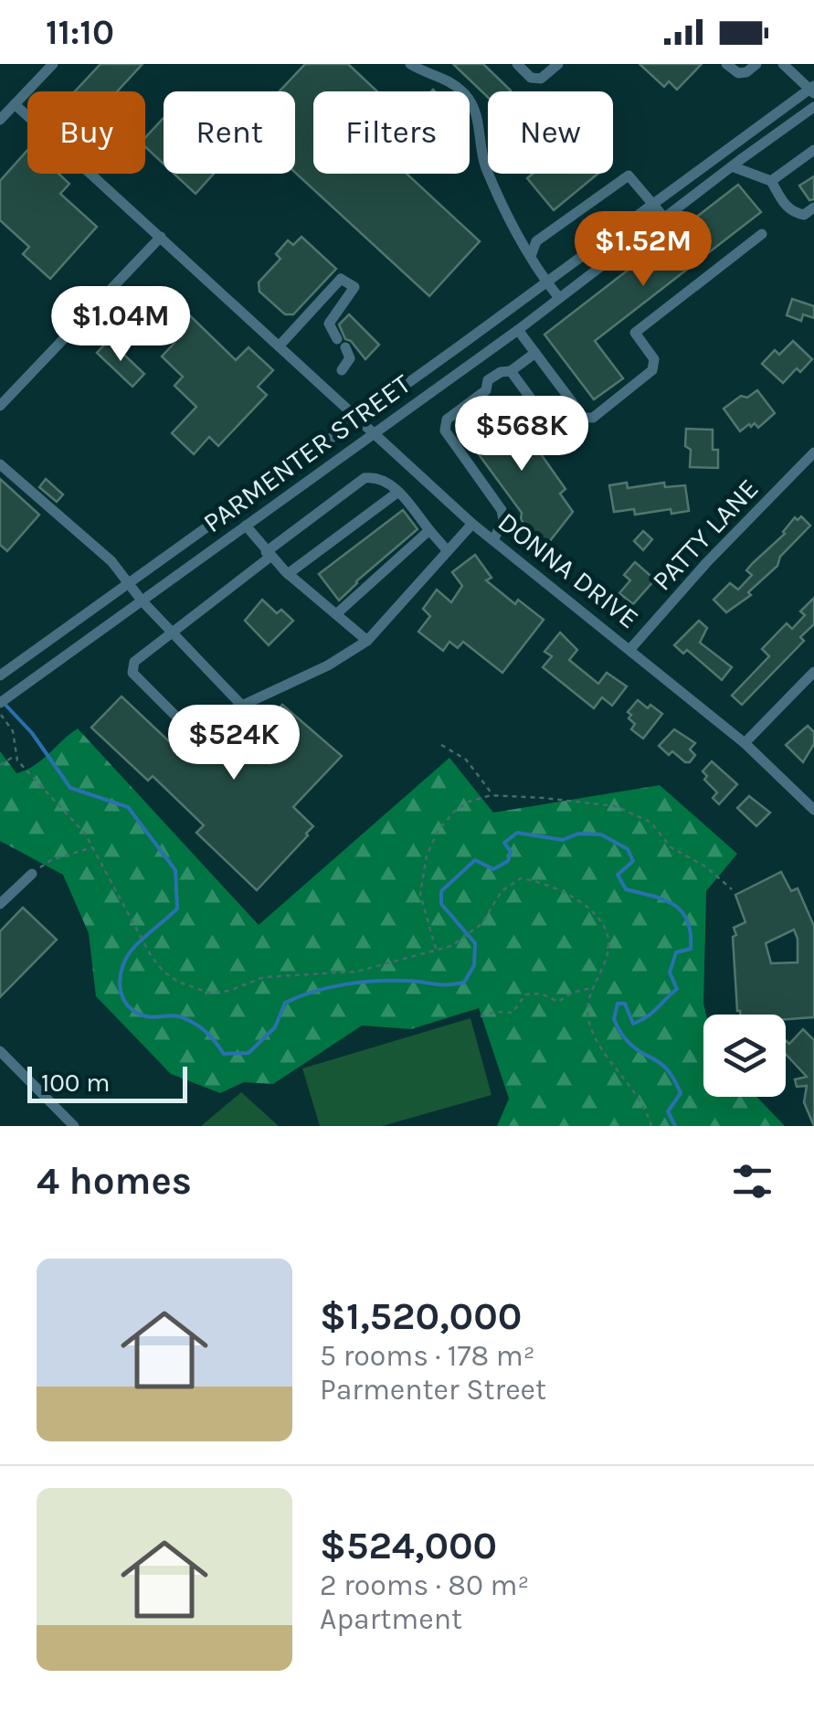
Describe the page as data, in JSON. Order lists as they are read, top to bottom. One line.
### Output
{"streets":{"street":["PARMENTER STREET","PATTY LANE","DONNA DRIVE"]},"crossings":[["PARMENTER STREET","DONNA DRIVE"],["PATTY LANE","DONNA DRIVE"]],"scale_bar":"100 m","page":{"status":"11:10","chip":["Buy","Rent","Filters","New"],"price":["$1.52M","$1.04M","$568K","$524K"],"scale":"100 m","heading":"4 homes","list":[{"name":"$1,520,000","note":"5 rooms · 178 m² · Parmenter Street"},{"name":"$524,000","note":"2 rooms · 80 m² · Apartment"}]}}
